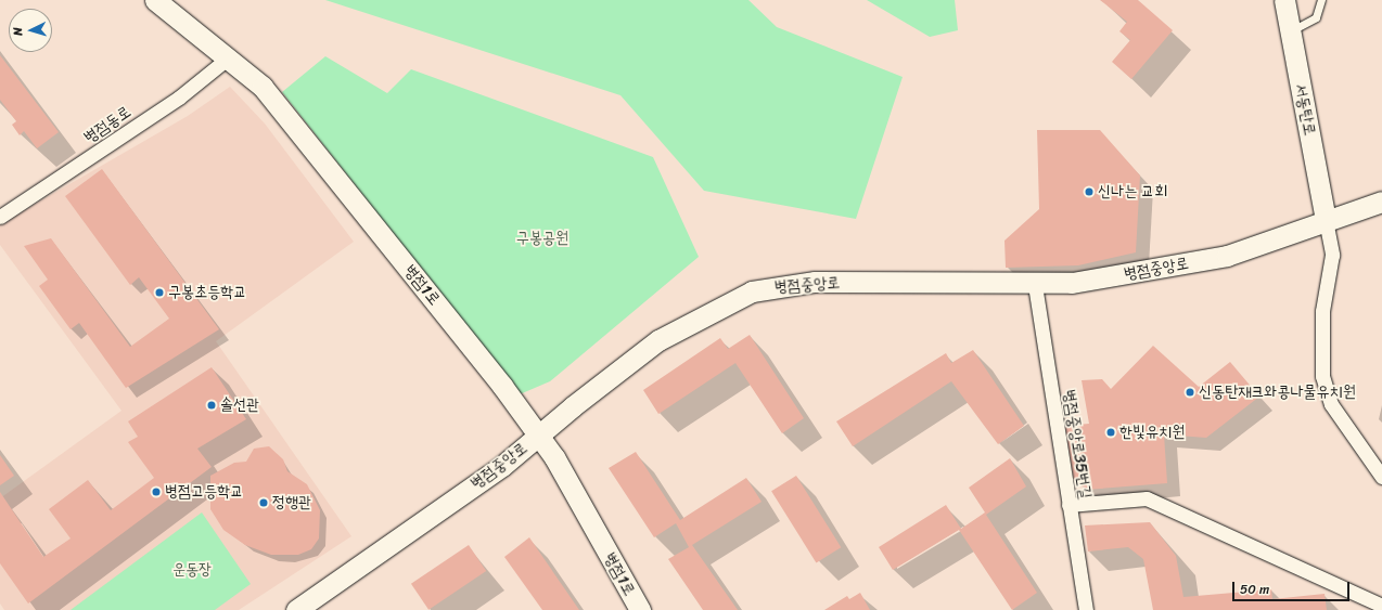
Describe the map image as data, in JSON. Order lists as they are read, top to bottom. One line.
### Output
{"streets":{"street":["서동탄로","병점동로","병점중앙로","병점1로","병점중앙로35번길"]},"crossings":[["서동탄로","병점중앙로"],["병점동로","병점1로"],["병점중앙로","병점1로"],["병점중앙로","병점중앙로35번길"]],"parks":["구봉공원","운동장"],"places":["신나는 교회","구봉초등학교","신동탄재크와콩나물유치원","솔선관","한빛유치원","병점고등학교","정행관"],"scale_bar":"50 m","north":"left"}
